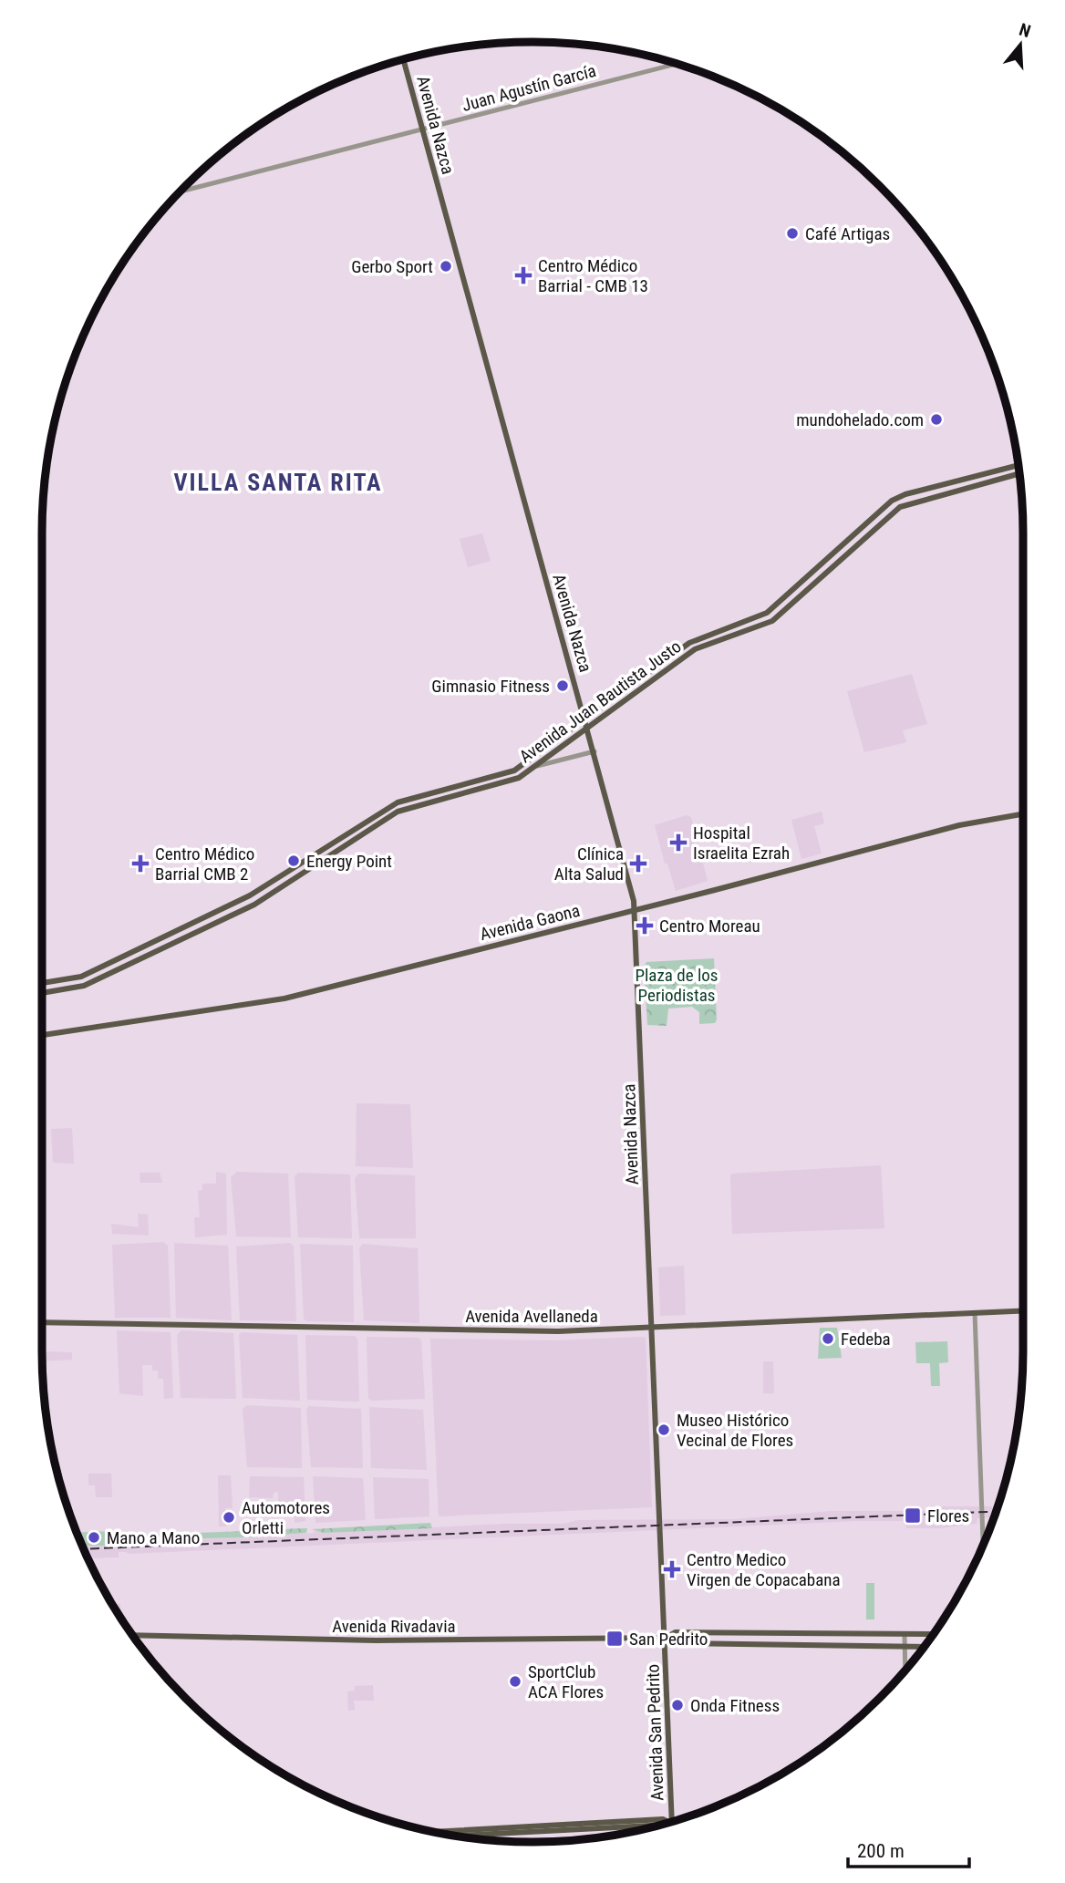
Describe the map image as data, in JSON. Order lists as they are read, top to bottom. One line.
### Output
{"streets":{"main road":["Avenida Nazca","Avenida Juan Bautista Justo","Avenida Gaona","Avenida Avellaneda","Avenida Rivadavia","Avenida San Pedrito"],"street":["Juan Agustín García"]},"crossings":[["Juan Agustín García","Avenida Nazca"],["Avenida Nazca","Avenida Juan Bautista Justo"],["Avenida Nazca","Avenida Gaona"],["Avenida Nazca","Avenida Avellaneda"],["Avenida Nazca","Avenida Rivadavia"],["Avenida Nazca","Avenida San Pedrito"],["Avenida Rivadavia","Avenida San Pedrito"]],"districts":["VILLA SANTA RITA"],"parks":["Plaza de los Periodistas"],"places":{"other":["Café Artigas","Gerbo Sport","mundohelado.com","Gimnasio Fitness","Energy Point","Fedeba","Museo Histórico Vecinal de Flores","Automotores Orletti","Mano a Mano","SportClub ACA Flores","Onda Fitness"],"health":["Centro Médico Barrial - CMB 13","Hospital Israelita Ezrah","Centro Médico Barrial CMB 2","Clínica Alta Salud","Centro Moreau","Centro Medico Virgen de Copacabana"],"transit":["Flores","San Pedrito"]},"scale_bar":"200 m","north":"top"}
